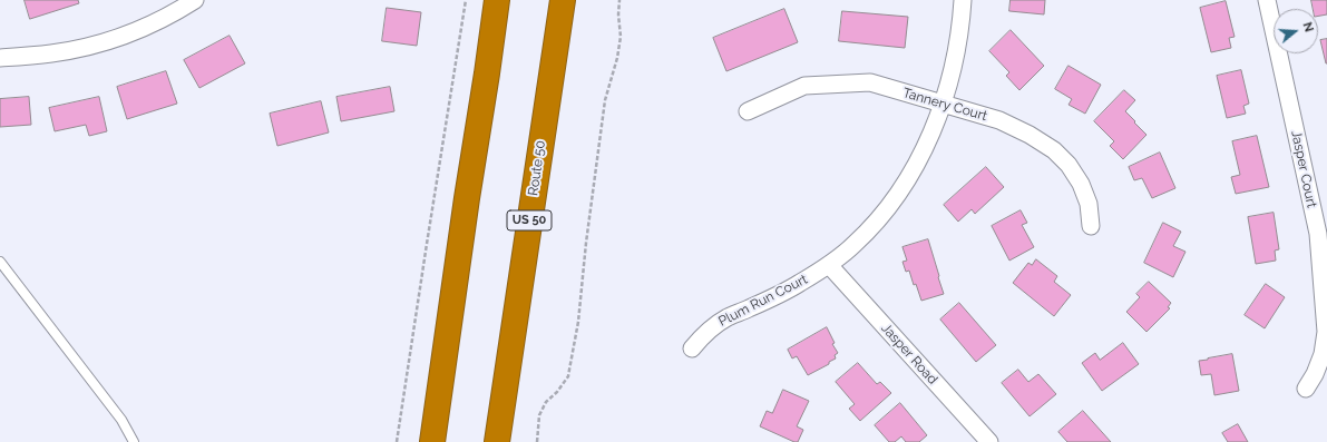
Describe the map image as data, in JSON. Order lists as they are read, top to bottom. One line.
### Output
{"streets":{"highway":["Route 50","US 50"],"street":["Tannery Court","Jasper Court","Plum Run Court","Jasper Road"]},"crossings":[["Tannery Court","Plum Run Court"],["Plum Run Court","Jasper Road"]],"north":"right"}
